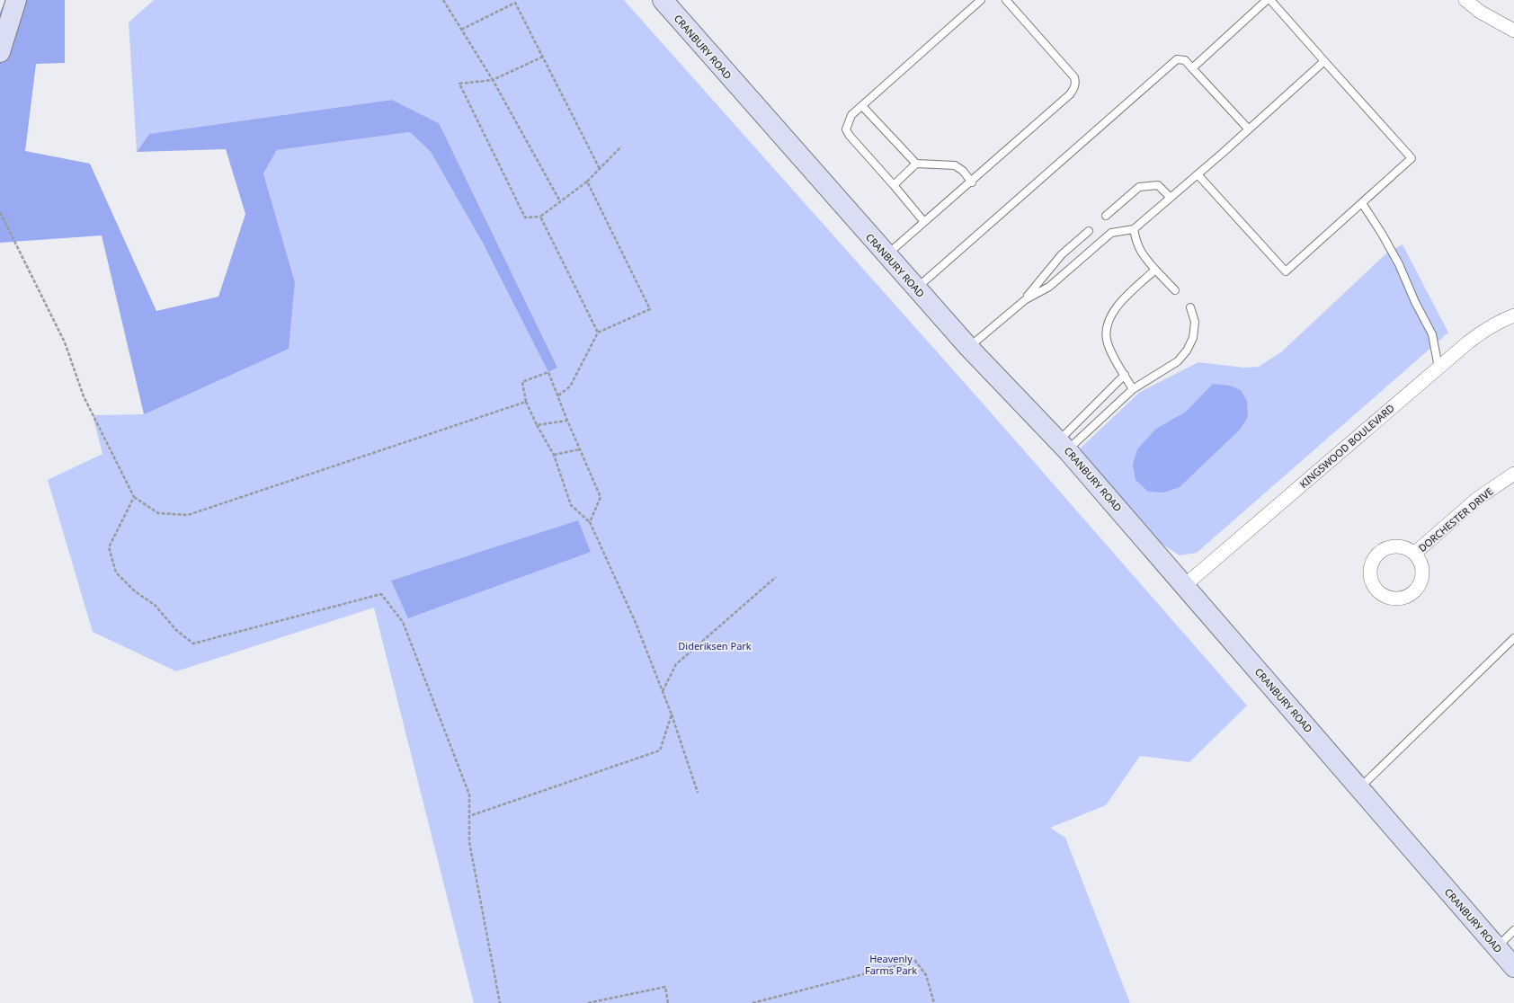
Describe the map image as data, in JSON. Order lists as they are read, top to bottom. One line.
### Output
{"streets":{"main road":["CRANBURY ROAD"],"street":["KINGSWOOD BOULEVARD","DORCHESTER DRIVE"]},"crossings":[["CRANBURY ROAD","KINGSWOOD BOULEVARD"]],"parks":["Dideriksen Park","Heavenly Farms Park"]}
